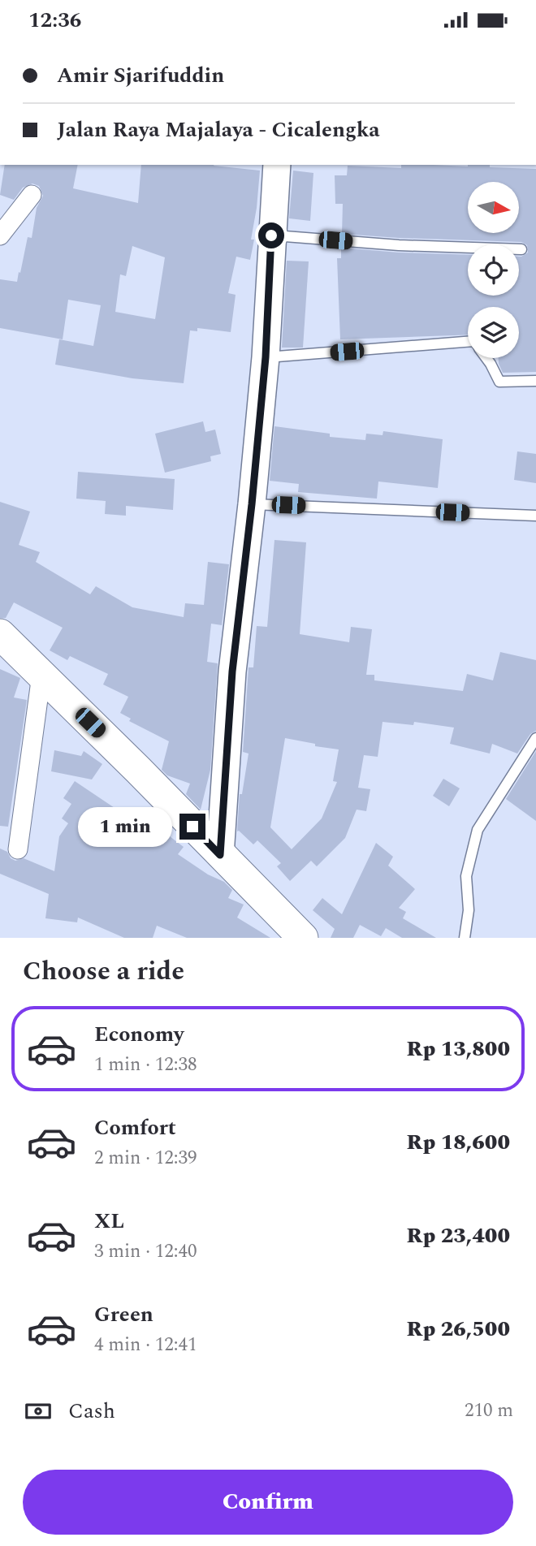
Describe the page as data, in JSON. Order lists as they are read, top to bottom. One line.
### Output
{"north":"right","page":{"status":"12:36","banner":["Amir Sjarifuddin","Jalan Raya Majalaya - Cicalengka"],"bubble":"1 min","heading":"Choose a ride","list":[{"name":"Economy","note":"1 min · 12:38","value":"Rp 13,800"},{"name":"Comfort","note":"2 min · 12:39","value":"Rp 18,600"},{"name":"XL","note":"3 min · 12:40","value":"Rp 23,400"},{"name":"Green","note":"4 min · 12:41","value":"Rp 26,500"}],"pay":["Cash","210 m"],"buttons":"Confirm"}}
